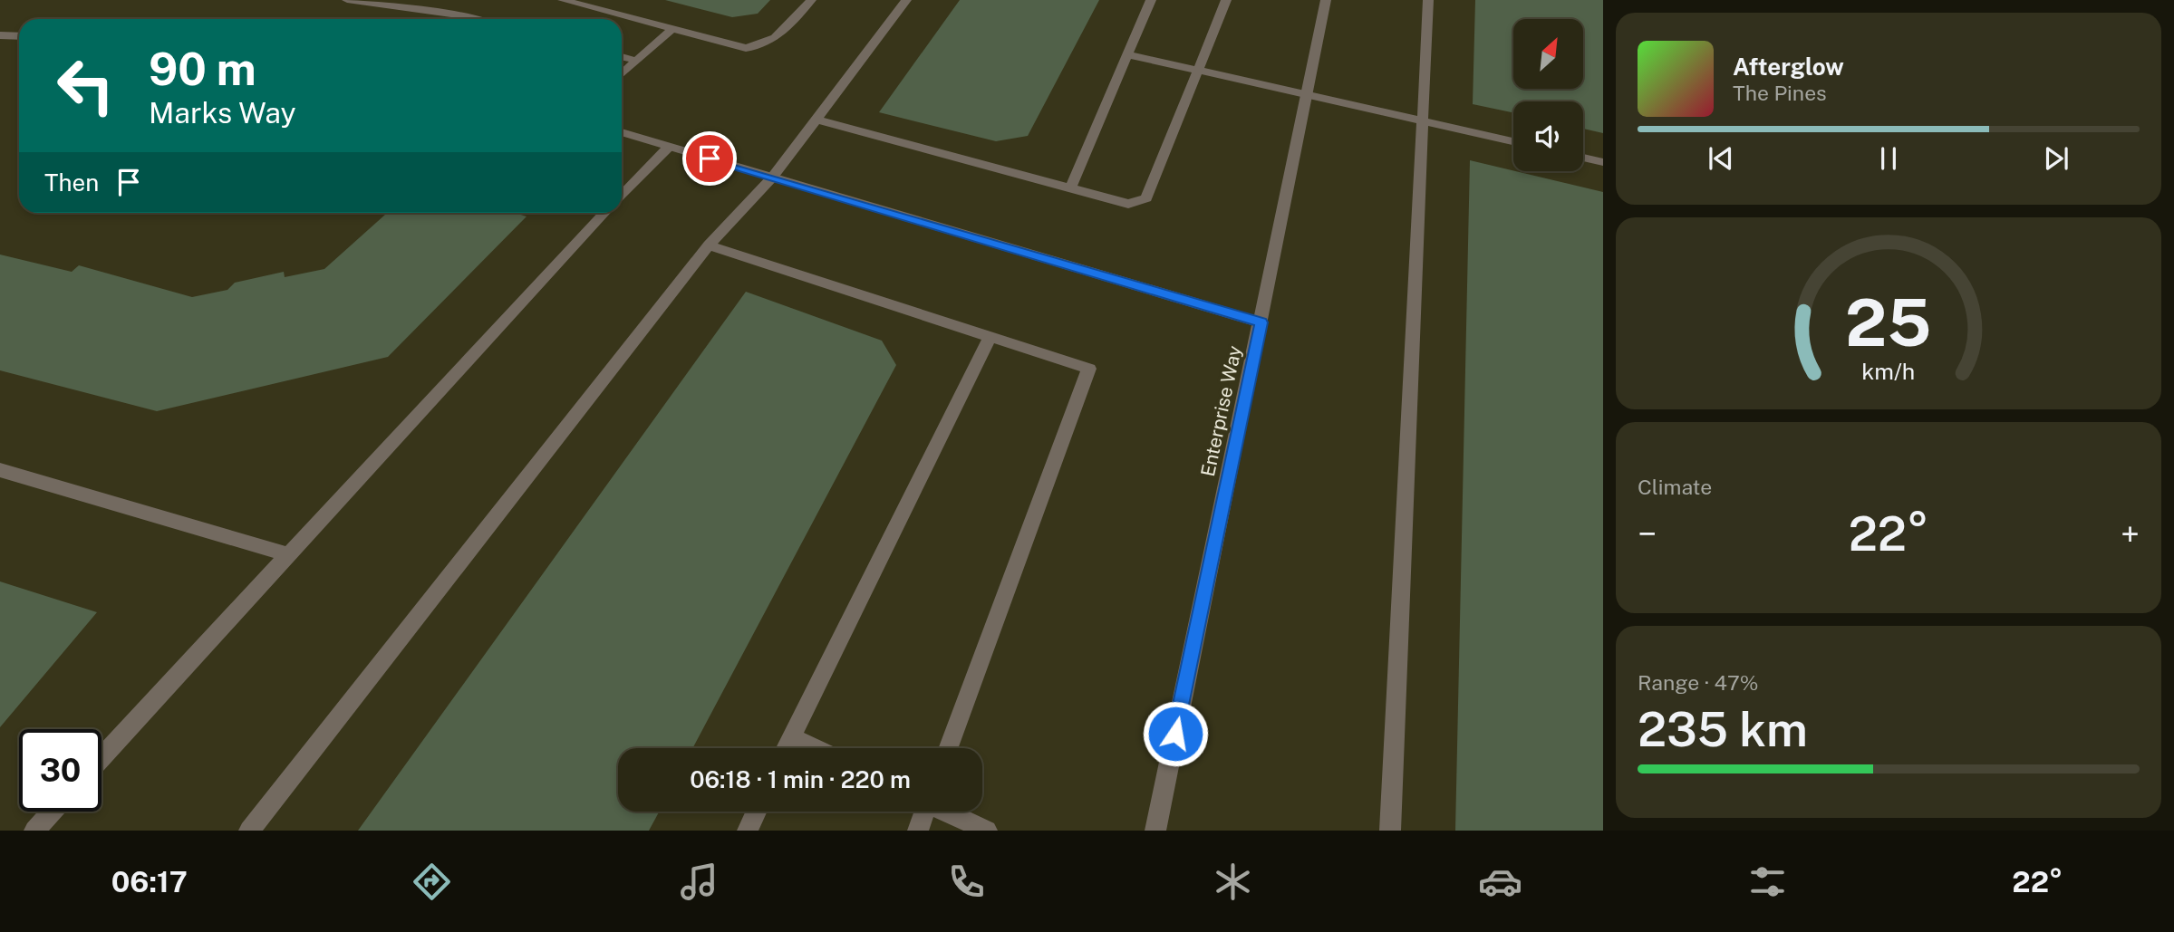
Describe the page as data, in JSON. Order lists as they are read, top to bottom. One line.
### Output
{"streets":{"street":["Enterprise Way"]},"north":"top right","page":{"turn":["90 m","Marks Way"],"song":["Afterglow","The Pines"],"then":"Then","tile":["Climate",["Range · 47%","235 km"]],"heat":["−","22°","+"],"limit":"30","trip":"06:18 · 1 min · 220 m","tabs":["06:17","22°"],"gauge":["25","km/h"]}}
